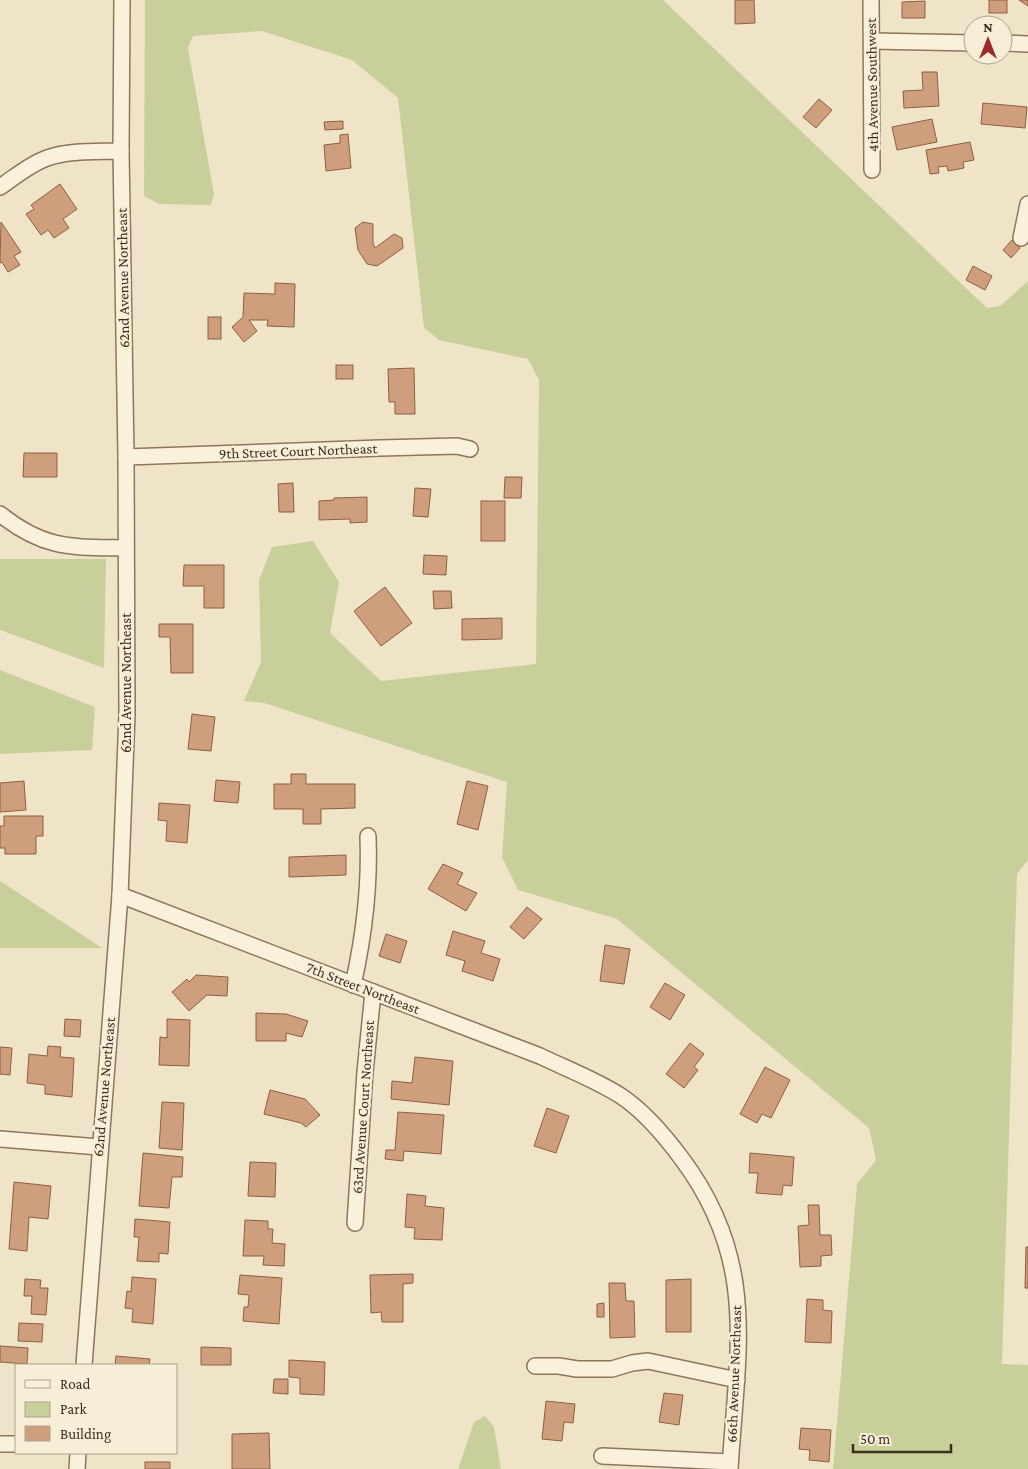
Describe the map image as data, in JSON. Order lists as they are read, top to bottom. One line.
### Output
{"streets":{"street":["4th Avenue Southwest","62nd Avenue Northeast","9th Street Court Northeast","7th Street Northeast","63rd Avenue Court Northeast","66th Avenue Northeast"]},"crossings":[["62nd Avenue Northeast","9th Street Court Northeast"],["62nd Avenue Northeast","7th Street Northeast"],["7th Street Northeast","63rd Avenue Court Northeast"],["7th Street Northeast","66th Avenue Northeast"]],"legend":["Road","Park","Building"],"scale_bar":"50 m","north":"top"}
